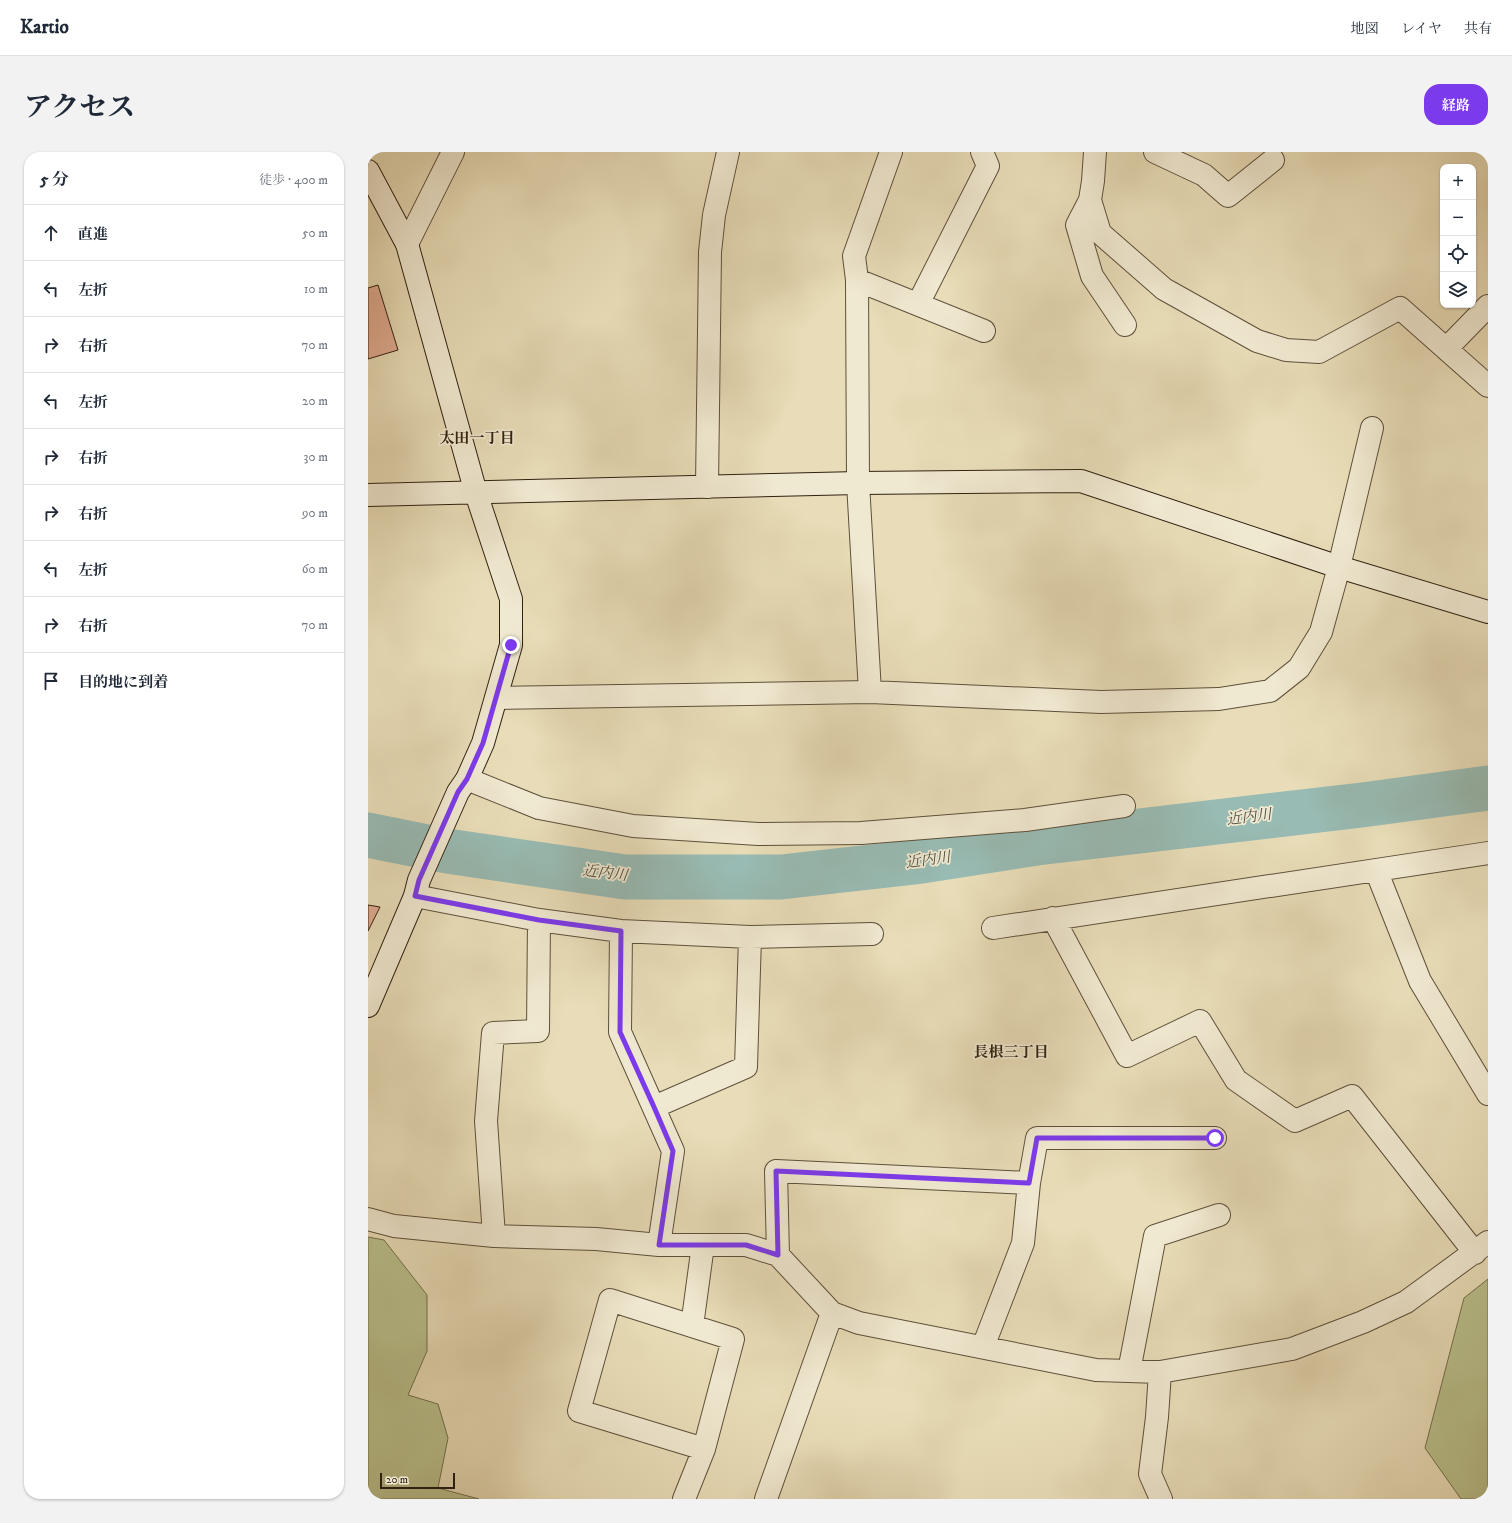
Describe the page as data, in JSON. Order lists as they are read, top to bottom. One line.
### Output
{"districts":["太田一丁目","長根三丁目"],"water":["近内川"],"scale_bar":"20 m","page":{"header":"Kartio","nav":["地図","レイヤ","共有"],"title":"アクセス","buttons":"経路","heading":["5 分","徒歩 · 400 m"],"map_buttons":["+","−"],"list":[["直進","50 m"],["左折","10 m"],["右折","70 m"],["左折","20 m"],["右折","30 m"],["右折","90 m"],["左折","60 m"],["右折","70 m"],"目的地に到着"],"scale":"20 m"}}
